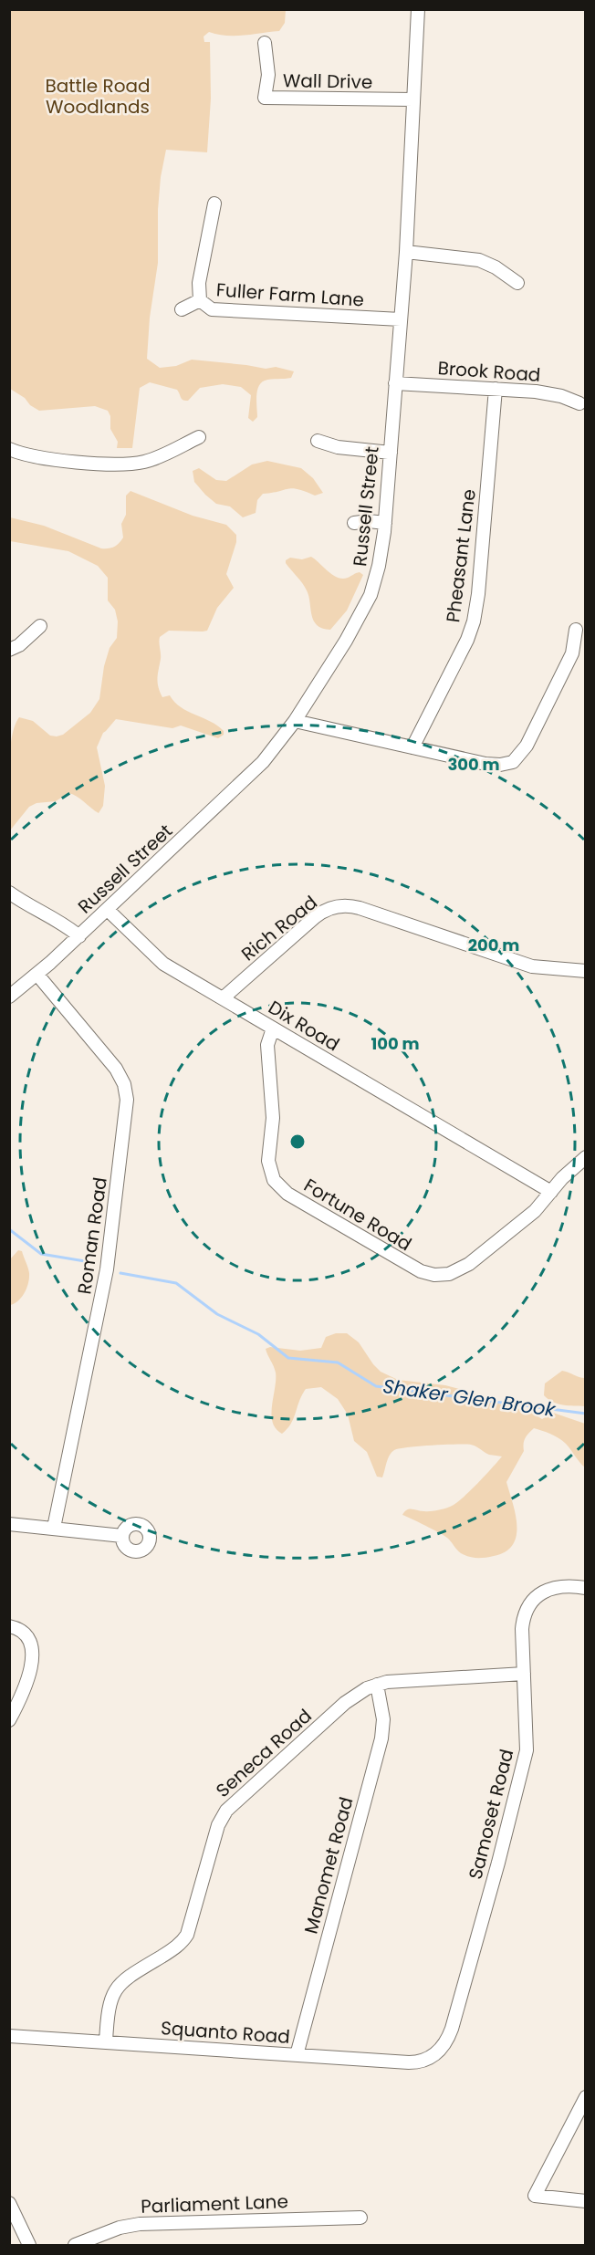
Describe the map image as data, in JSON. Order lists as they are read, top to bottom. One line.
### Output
{"streets":{"street":["Wall Drive","Fuller Farm Lane","Brook Road","Russell Street","Pheasant Lane","Rich Road","Dix Road","Fortune Road","Roman Road","Seneca Road","Samoset Road","Manomet Road","Squanto Road","Parliament Lane"]},"crossings":[["Wall Drive","Russell Street"],["Fuller Farm Lane","Russell Street"],["Brook Road","Russell Street"],["Brook Road","Pheasant Lane"],["Russell Street","Dix Road"],["Russell Street","Roman Road"],["Rich Road","Dix Road"],["Dix Road","Fortune Road"],["Seneca Road","Samoset Road"],["Seneca Road","Manomet Road"],["Seneca Road","Squanto Road"],["Samoset Road","Squanto Road"],["Manomet Road","Squanto Road"]],"water":["Shaker Glen Brook"],"parks":["Battle Road Woodlands"],"rings":["300 m","200 m","100 m"]}
